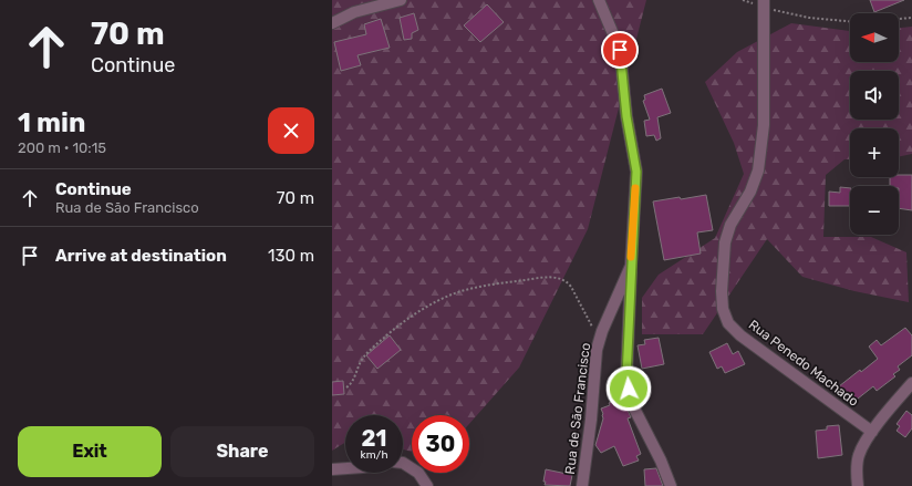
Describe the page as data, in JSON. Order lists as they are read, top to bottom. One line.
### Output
{"streets":{"street":["Rua Penedo Machado","Rua de São Francisco"]},"north":"left","page":{"turn":["70 m","Continue"],"map_buttons":["+","−"],"heading":["1 min","200 m · 10:15"],"list":[{"name":"Continue","note":"Rua de São Francisco","value":"70 m"},{"name":"Arrive at destination","value":"130 m"}],"speed":"21 km/h","limit":"30","buttons":["Exit","Share"]}}
